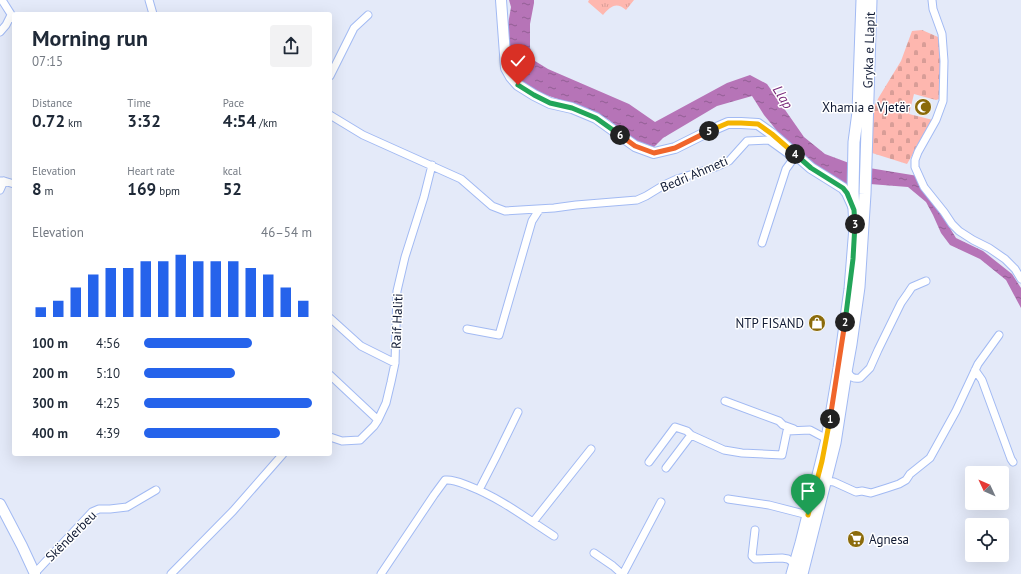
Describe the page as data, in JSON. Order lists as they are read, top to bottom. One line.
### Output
{"streets":{"main road":["Gryka e Llapit","Skënderbeu"],"street":["Bedri Ahmeti","Raif Haliti"]},"crossings":[["Bedri Ahmeti","Raif Haliti"]],"water":["Llap"],"places":{"mosque":["Xhamia e Vjetër"],"shop":["NTP FISAND"],"supermarket":["Agnesa"]},"north":"top left","page":{"heading":["Morning run","07:15"],"stats":[["Distance","0.72 km"],["Time","3:32"],["Pace","4:54 /km"],["Elevation","8 m"],["Heart rate","169 bpm"],["kcal","52"]],"pins":["5","6","4","3","2","1"],"chart":["Elevation","46–54 m"],"list":[{"name":"100 m","note":"4:56"},{"name":"200 m","note":"5:10"},{"name":"300 m","note":"4:25"},{"name":"400 m","note":"4:39"}]}}
